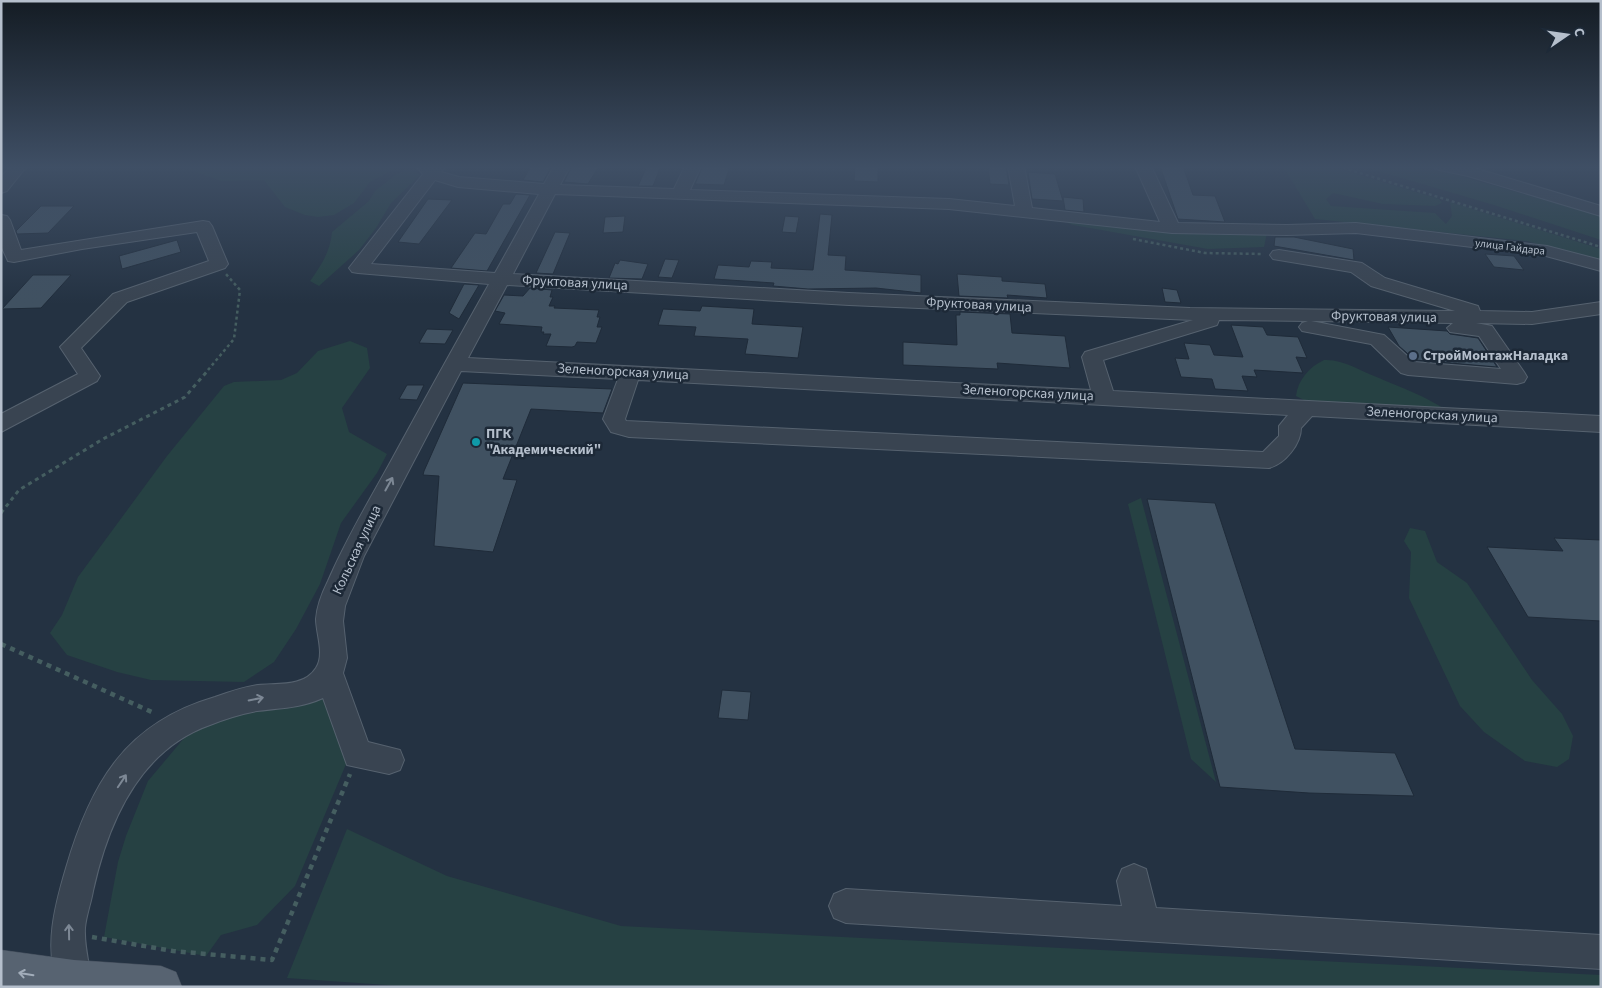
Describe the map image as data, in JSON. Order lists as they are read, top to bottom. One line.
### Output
{"streets":{"street":["улица Гайдара","Фруктовая улица","Зеленогорская улица","Кольская улица"]},"crossings":[["Фруктовая улица","Кольская улица"],["Зеленогорская улица","Кольская улица"]],"one_way":["Кольская улица"],"places":["СтройМонтажНаладка","ПГК \"Академический\""],"north":"right"}
